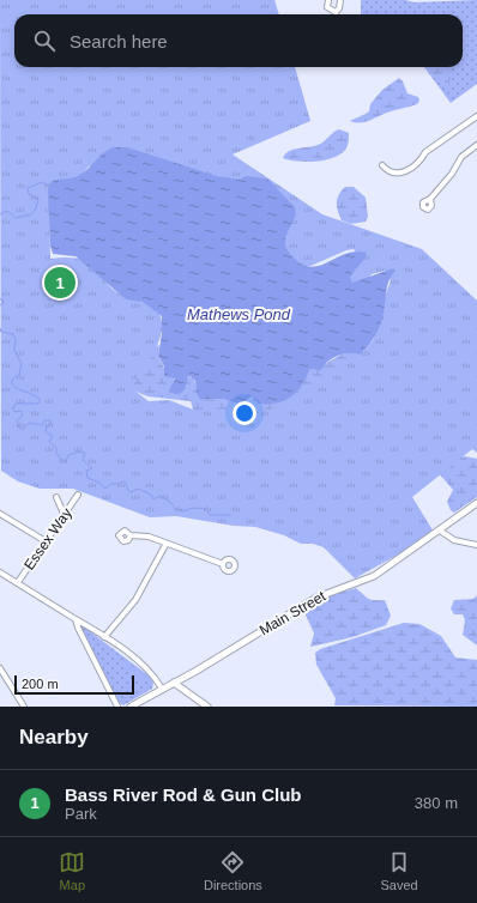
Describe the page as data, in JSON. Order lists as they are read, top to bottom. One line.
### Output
{"streets":{"main road":["Main Street"],"street":["Essex Way"]},"water":["Mathews Pond"],"scale_bar":"200 m","page":{"search":"Search here","pins":"1","scale":"200 m","heading":"Nearby","list":[{"mark":"1","name":"Bass River Rod & Gun Club","note":"Park","value":"380 m"}],"nav":["Map","Directions","Saved"]}}
